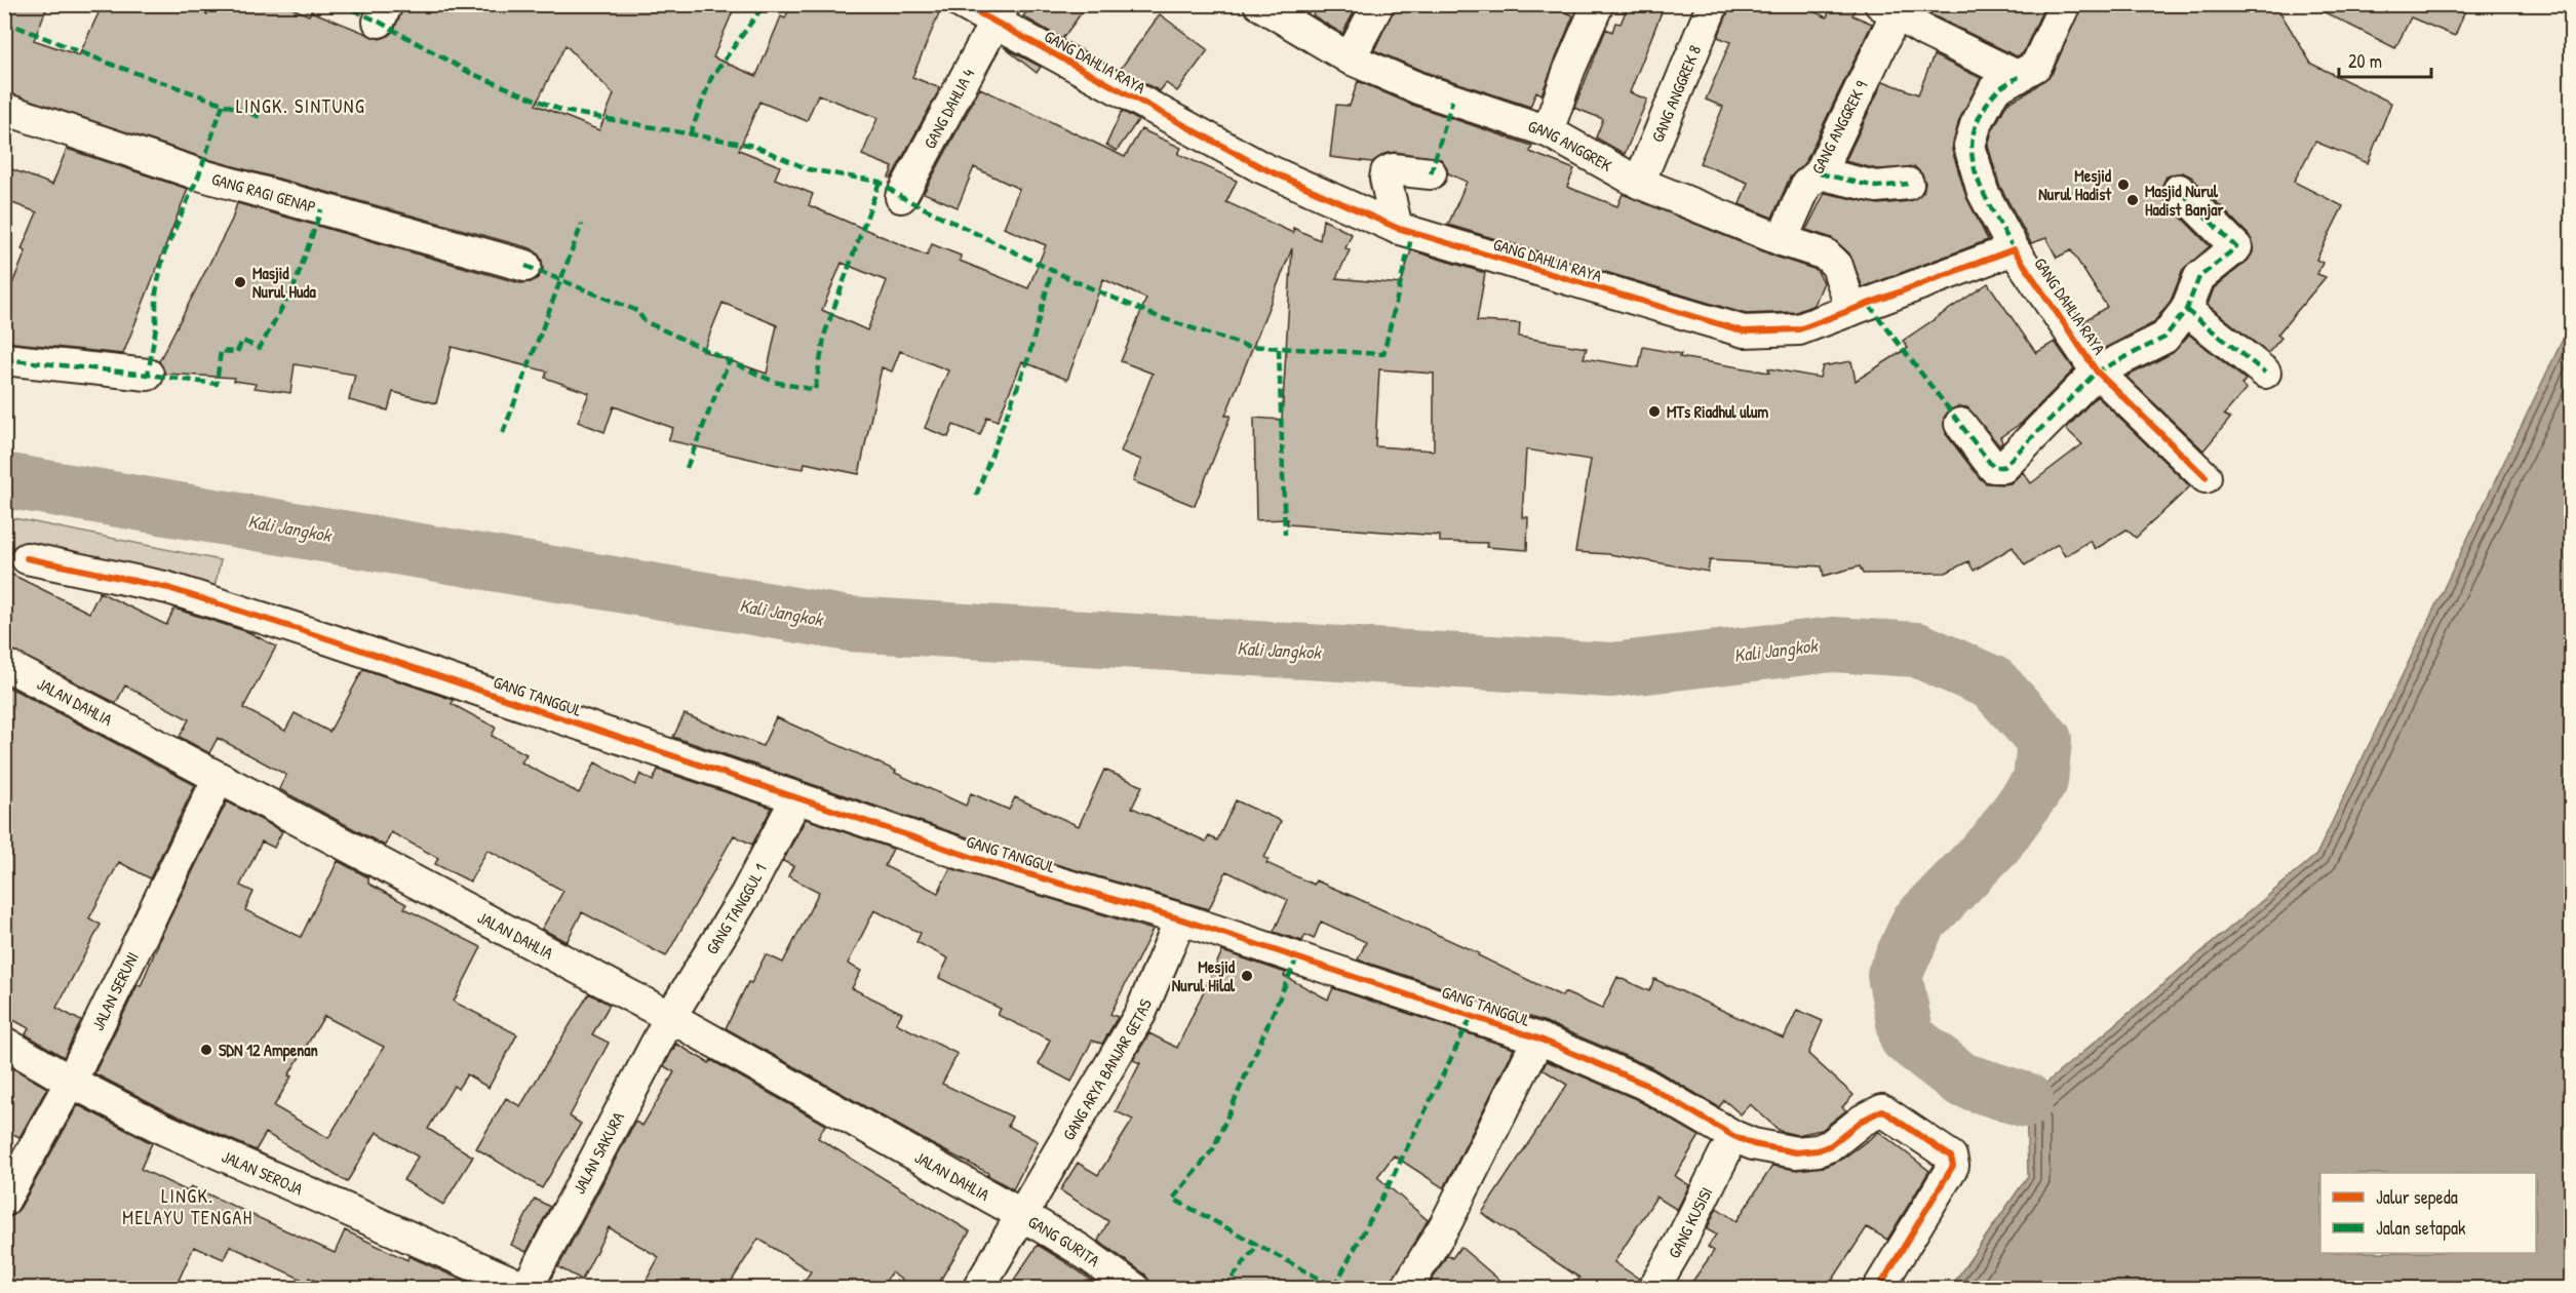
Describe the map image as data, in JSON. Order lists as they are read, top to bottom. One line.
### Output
{"streets":{"street":["GANG DAHLIA RAYA","GANG ANGGREK 8","GANG DAHLIA 4","GANG ANGGREK 9","GANG ANGGREK","GANG RAGI GENAP","GANG TANGGUL","JALAN DAHLIA","GANG TANGGUL 1","JALAN SERUNI","GANG ARYA BANJAR GETAS","JALAN SAKURA","JALAN SEROJA","GANG KUSISI","GANG GURITA"]},"crossings":[["GANG DAHLIA RAYA","GANG DAHLIA 4"],["GANG DAHLIA RAYA","GANG ANGGREK"],["GANG ANGGREK 8","GANG ANGGREK"],["GANG ANGGREK 9","GANG ANGGREK"],["GANG TANGGUL","GANG TANGGUL 1"],["GANG TANGGUL","GANG ARYA BANJAR GETAS"],["JALAN DAHLIA","GANG TANGGUL 1"],["JALAN DAHLIA","JALAN SERUNI"],["JALAN DAHLIA","GANG ARYA BANJAR GETAS"],["JALAN DAHLIA","JALAN SAKURA"],["JALAN DAHLIA","GANG GURITA"],["GANG TANGGUL 1","JALAN SAKURA"],["JALAN SERUNI","JALAN SEROJA"],["GANG ARYA BANJAR GETAS","GANG GURITA"],["JALAN SAKURA","JALAN SEROJA"]],"districts":["LINGK. SINTUNG","LINGK. MELAYU TENGAH"],"water":["Kali Jangkok"],"places":["Mesjid Nurul Hadist","Masjid Nurul Hadist Banjar","Masjid Nurul Huda","MTs Riadhul ulum","Mesjid Nurul Hilal","SDN 12 Ampenan"],"legend":["Jalur sepeda","Jalan setapak"],"scale_bar":"20 m"}
